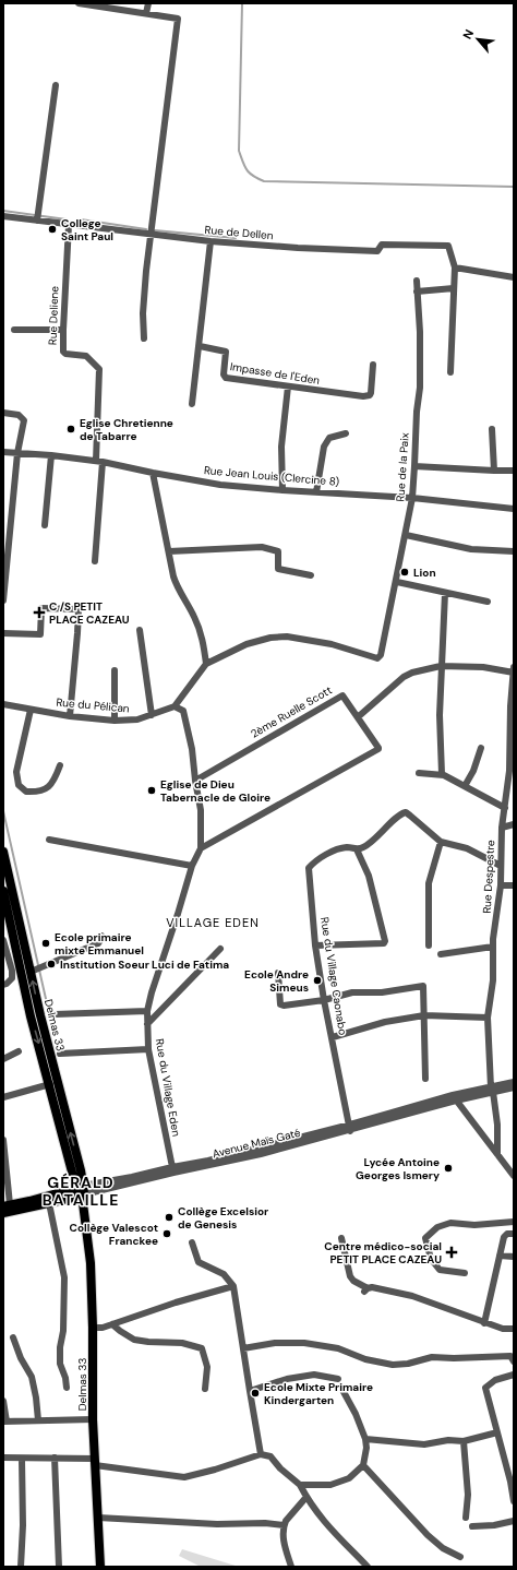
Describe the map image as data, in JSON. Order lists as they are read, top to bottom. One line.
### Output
{"streets":{"main road":["Delmas 33","Avenue Maïs Gaté"],"street":["Rue de Dellen","Rue Deliene","Impasse de l'Eden","Rue de la Paix","Rue Jean Louis (Clercine 8)","Rue du Pélican","2ème Ruelle Scott","Rue Despestre","Rue du Village Caonabo","Rue du Village Eden"]},"crossings":[["Rue de Dellen","Rue Deliene"],["Rue Deliene","Rue Jean Louis (Clercine 8)"],["Rue de la Paix","Rue Jean Louis (Clercine 8)"],["Rue du Pélican","Rue du Village Eden"],["2ème Ruelle Scott","Rue du Village Eden"],["Rue Despestre","Rue du Village Caonabo"],["Rue Despestre","Avenue Maïs Gaté"],["Rue du Village Caonabo","Avenue Maïs Gaté"],["Delmas 33","Avenue Maïs Gaté"],["Rue du Village Eden","Avenue Maïs Gaté"]],"districts":["VILLAGE EDEN","GÉRALD BATAILLE"],"places":{"other":["College Saint Paul","Eglise Chretienne de Tabarre","Lion","Eglise de Dieu Tabernacle de Gloire","Ecole primaire mixte Emmanuel","Institution Soeur Luci de Fatima","Ecole Andre Simeus","Lycée Antoine Georges Ismery","Collège Excelsior de Genesis","Collège Valescot Franckee","Ecole Mixte Primaire Kindergarten"],"health":["C /S PETIT PLACE CAZEAU","Centre médico-social PETIT PLACE CAZEAU"]},"north":"top left"}
